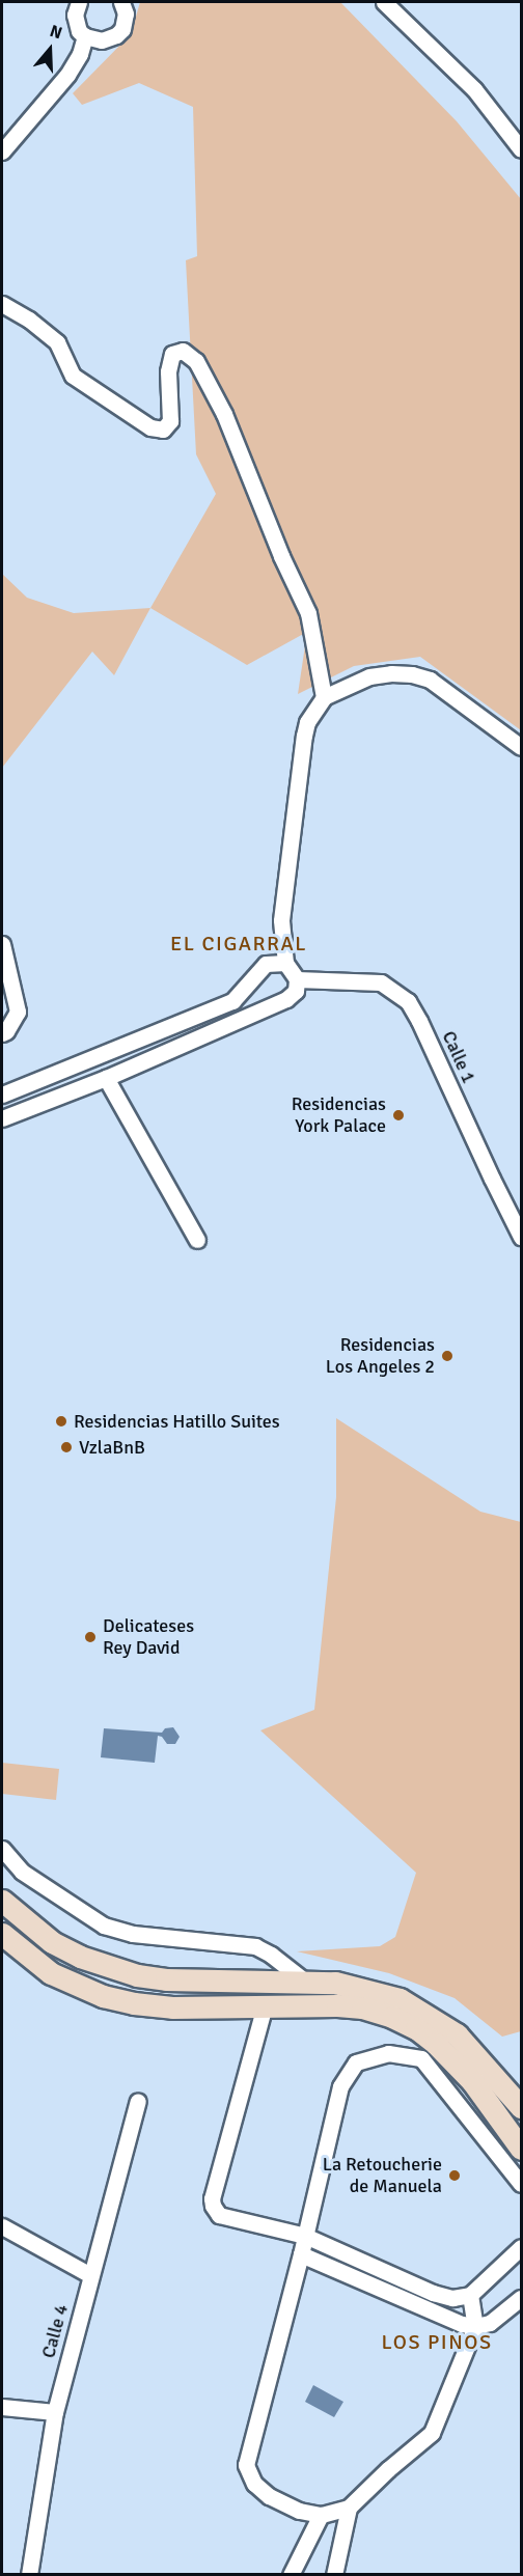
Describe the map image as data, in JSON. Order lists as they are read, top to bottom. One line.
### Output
{"streets":{"street":["Calle 1","Calle 4"]},"districts":["EL CIGARRAL","LOS PINOS"],"places":["Residencias York Palace","Residencias Los Angeles 2","Residencias Hatillo Suites","VzlaBnB","Delicateses Rey David","La Retoucherie de Manuela"],"north":"top"}
